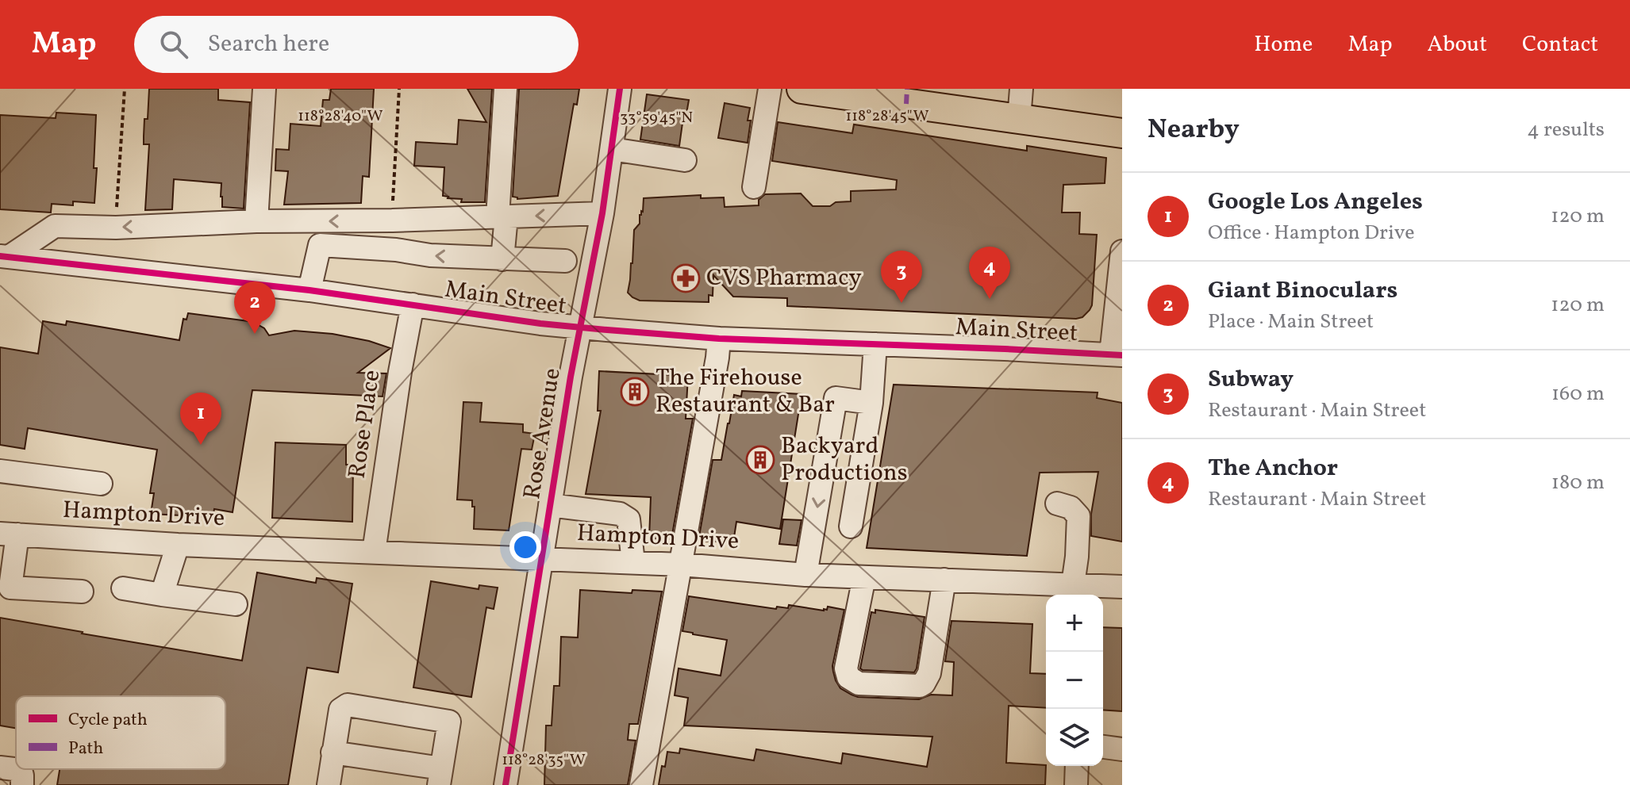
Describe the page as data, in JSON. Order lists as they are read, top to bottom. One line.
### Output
{"streets":{"street":["Main Street","Rose Place","Rose Avenue","Hampton Drive"]},"crossings":[["Main Street","Rose Place"],["Main Street","Rose Avenue"],["Rose Place","Hampton Drive"],["Rose Avenue","Hampton Drive"]],"places":{"pharmacy":["CVS Pharmacy"],"building":["The Firehouse Restaurant & Bar","Backyard Productions"]},"legend":["Cycle path","Path"],"page":{"header":"Map","search":"Search here","nav":["Home","Map","About","Contact"],"heading":["Nearby","4 results"],"list":[{"mark":"1","name":"Google Los Angeles","note":"Office · Hampton Drive","value":"120 m"},{"mark":"2","name":"Giant Binoculars","note":"Place · Main Street","value":"120 m"},{"mark":"3","name":"Subway","note":"Restaurant · Main Street","value":"160 m"},{"mark":"4","name":"The Anchor","note":"Restaurant · Main Street","value":"180 m"}],"pins":["4","3","2","1"],"map_buttons":["+","−"]},"coordinates":["118°28'40\"W","118°28'45\"W","33°59'45\"N","118°28'35\"W"]}
